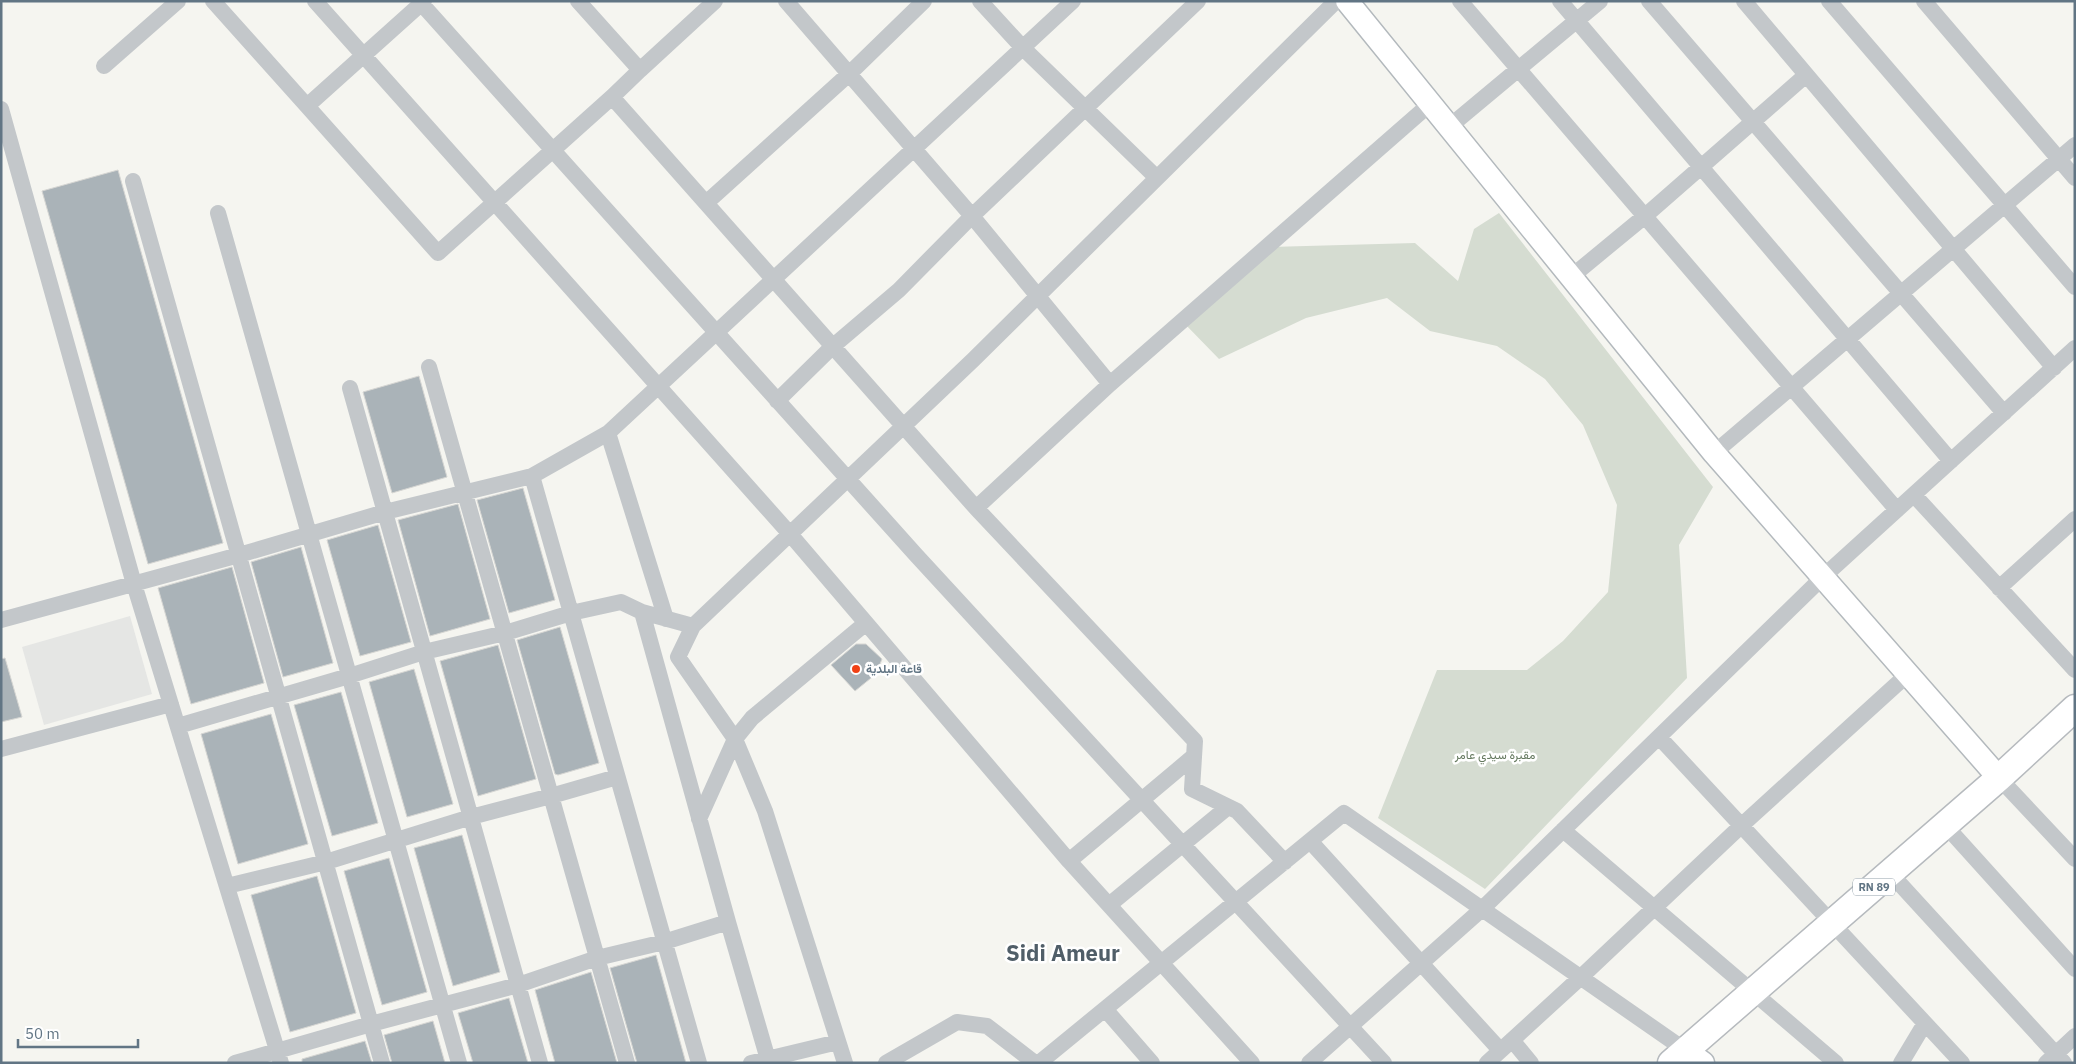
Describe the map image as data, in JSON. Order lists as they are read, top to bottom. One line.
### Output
{"streets":{"main road":["RN 89"]},"districts":["Sidi Ameur"],"parks":["مقبرة سيدي عامر"],"places":["قاعة البلدية"],"scale_bar":"50 m"}
